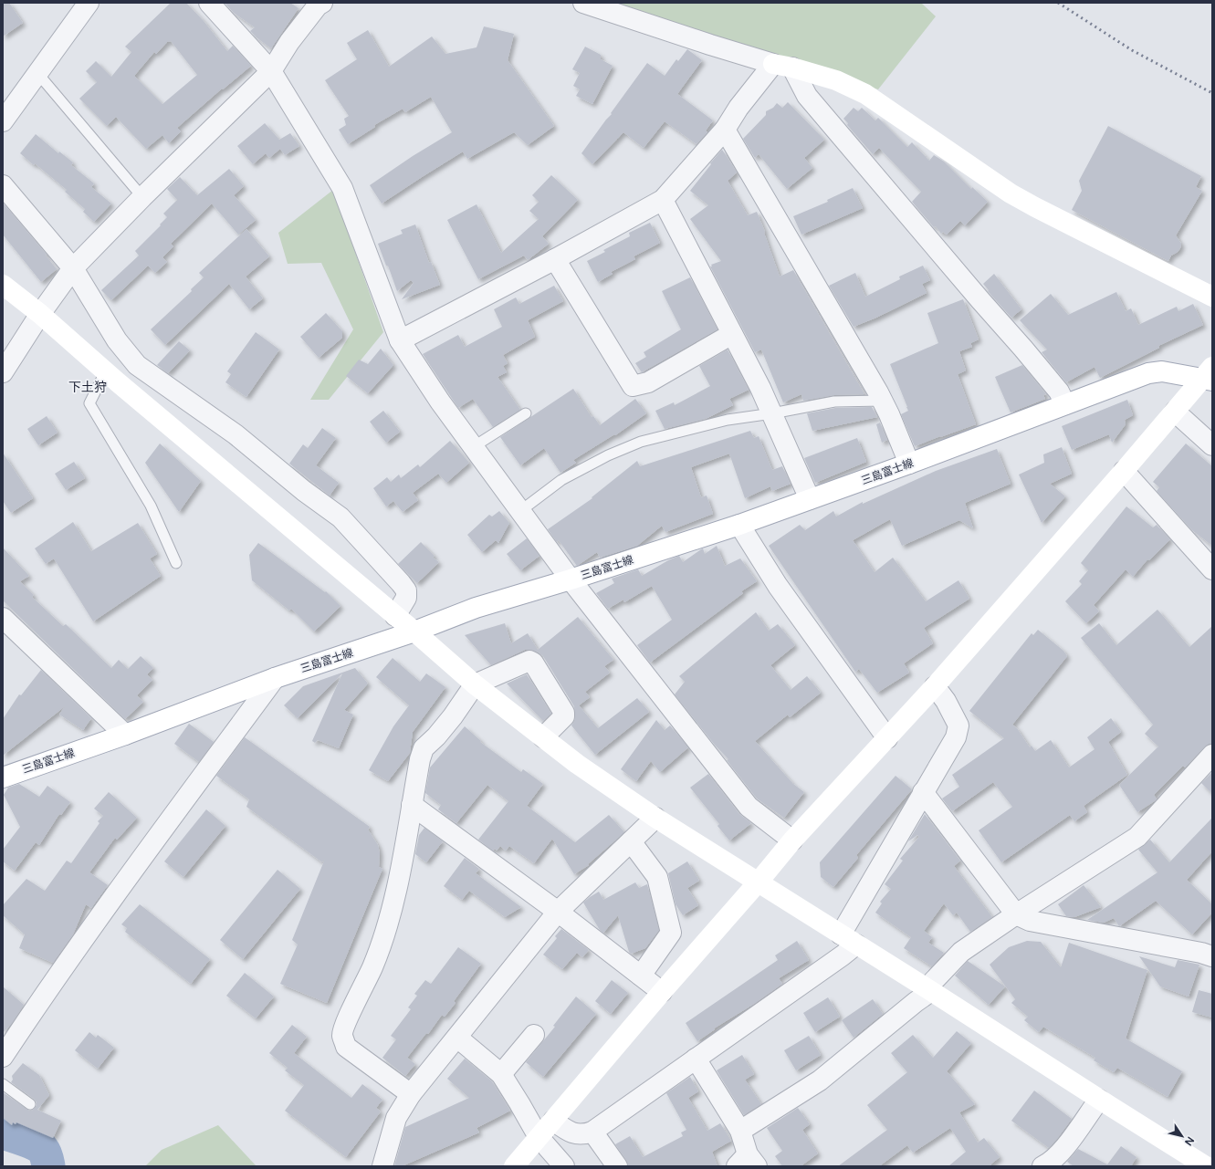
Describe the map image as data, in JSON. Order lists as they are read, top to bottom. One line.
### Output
{"streets":{"street":["三島富士線"]},"districts":["下土狩"],"north":"bottom right"}
